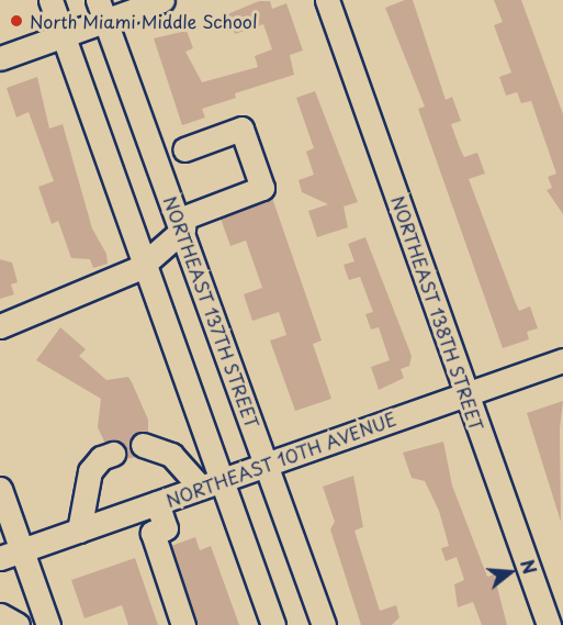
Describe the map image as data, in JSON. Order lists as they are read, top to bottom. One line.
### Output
{"streets":{"street":["NORTHEAST 137TH STREET","NORTHEAST 138TH STREET","NORTHEAST 10TH AVENUE"]},"crossings":[["NORTHEAST 137TH STREET","NORTHEAST 10TH AVENUE"],["NORTHEAST 138TH STREET","NORTHEAST 10TH AVENUE"]],"places":["North Miami Middle School"],"north":"right"}
